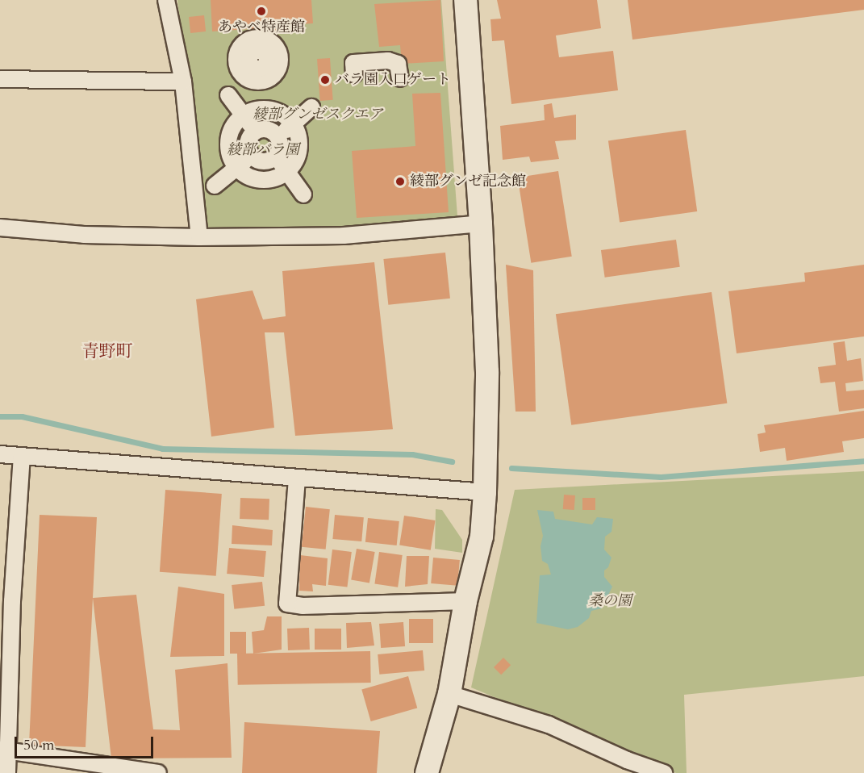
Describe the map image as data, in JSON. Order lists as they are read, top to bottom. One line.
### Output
{"districts":["青野町"],"parks":["綾部グンゼスクエア","綾部バラ園","桑の園"],"places":["あやべ特産館","バラ園入口ゲート","綾部グンゼ記念館"],"scale_bar":"50 m"}
